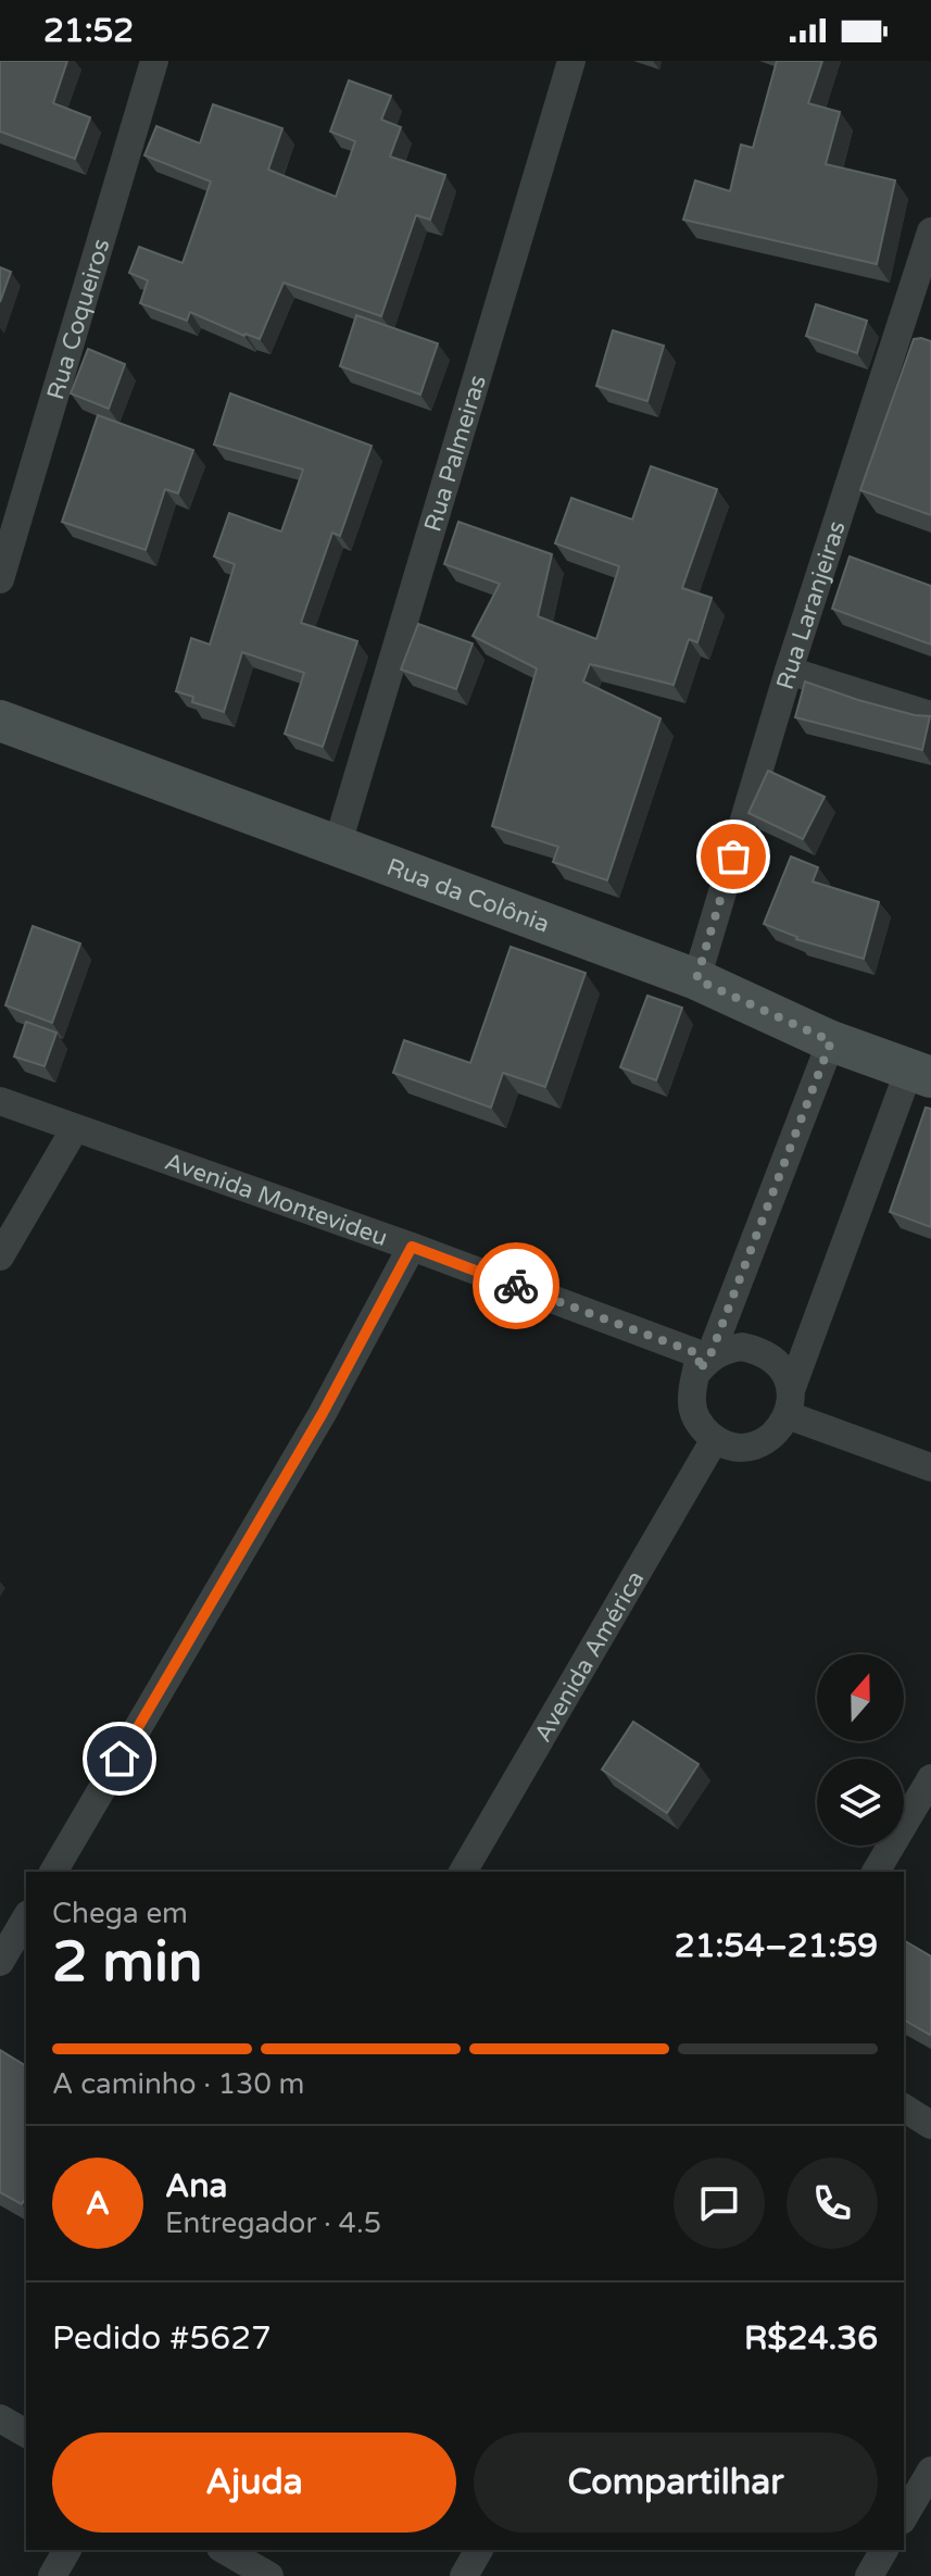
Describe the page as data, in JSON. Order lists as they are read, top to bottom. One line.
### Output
{"streets":{"main road":["Rua da Colônia"],"street":["Rua Coqueiros","Rua Palmeiras","Rua Laranjeiras","Avenida Montevideu","Avenida América"]},"crossings":[["Rua Palmeiras","Rua da Colônia"],["Rua Laranjeiras","Rua da Colônia"],["Avenida Montevideu","Avenida América"]],"north":"top","page":{"status":"21:52","heading":["2 min","Chega em","21:54–21:59"],"panel":["Ana","Entregador · 4.5","Pedido #5627","R$24.36"],"bar":"A caminho · 130 m","round":"A","buttons":["Ajuda","Compartilhar"]}}
